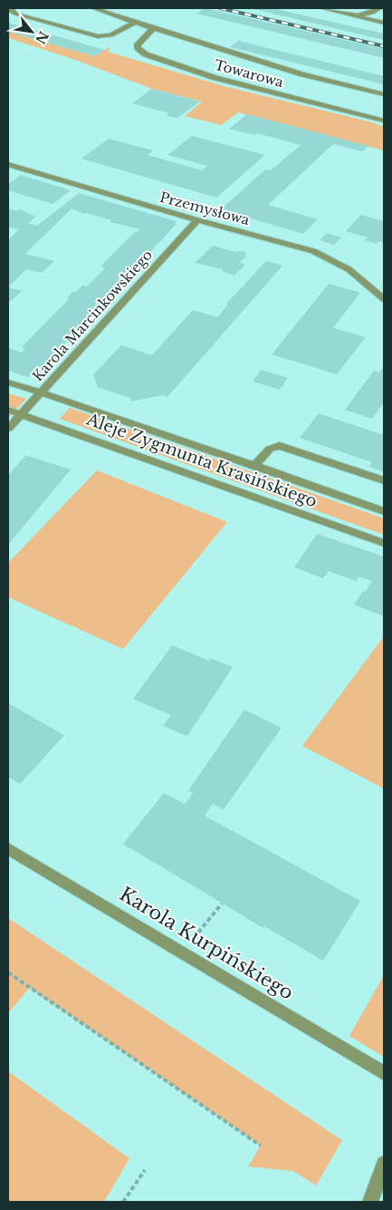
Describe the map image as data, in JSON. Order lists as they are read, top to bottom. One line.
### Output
{"streets":{"street":["Towarowa","Przemysłowa","Karola Marcinkowskiego","Aleje Zygmunta Krasińskiego","Karola Kurpińskiego"]},"crossings":[["Przemysłowa","Karola Marcinkowskiego"],["Karola Marcinkowskiego","Aleje Zygmunta Krasińskiego"]],"north":"bottom right"}
